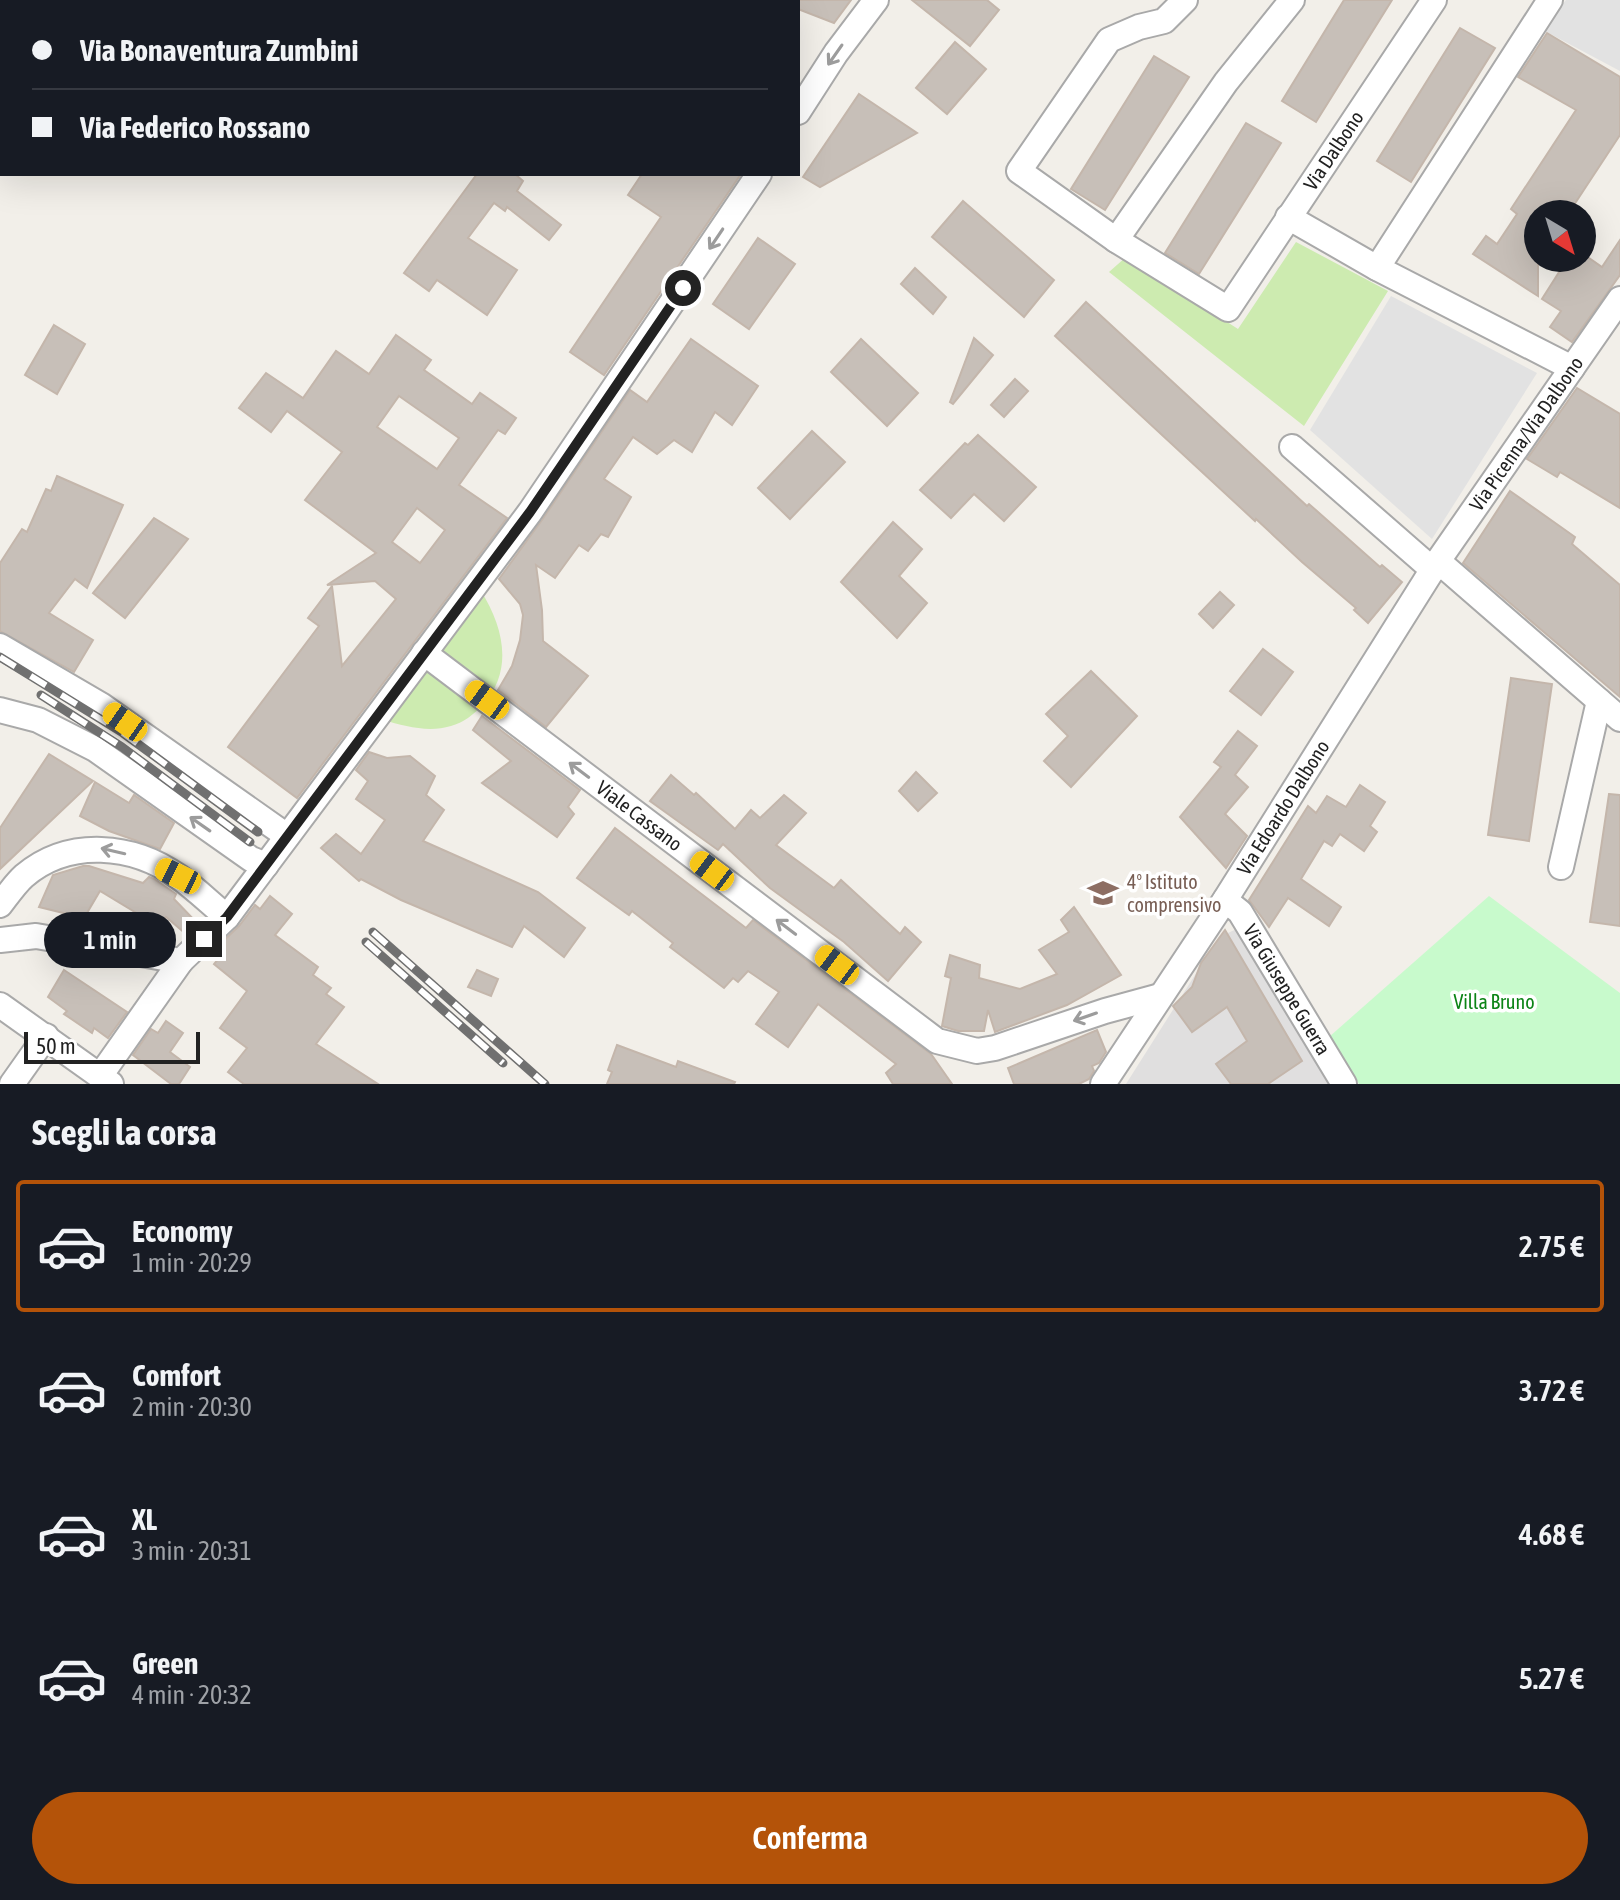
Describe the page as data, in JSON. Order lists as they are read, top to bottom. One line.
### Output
{"streets":{"street":["Via Dalbono","Via Picenna/Via Dalbono","Via Edoardo Dalbono","Viale Cassano","Via Giuseppe Guerra"]},"crossings":[["Via Picenna/Via Dalbono","Via Edoardo Dalbono"],["Via Edoardo Dalbono","Viale Cassano"],["Via Edoardo Dalbono","Via Giuseppe Guerra"]],"one_way":["Viale Cassano"],"parks":["Villa Bruno"],"places":{"school or university":["4° Istituto comprensivo"]},"scale_bar":"50 m","north":"bottom right","page":{"banner":["Via Bonaventura Zumbini","Via Federico Rossano"],"bubble":"1 min","scale":"50 m","heading":"Scegli la corsa","list":[{"name":"Economy","note":"1 min · 20:29","value":"2.75 €"},{"name":"Comfort","note":"2 min · 20:30","value":"3.72 €"},{"name":"XL","note":"3 min · 20:31","value":"4.68 €"},{"name":"Green","note":"4 min · 20:32","value":"5.27 €"}],"buttons":"Conferma"}}
